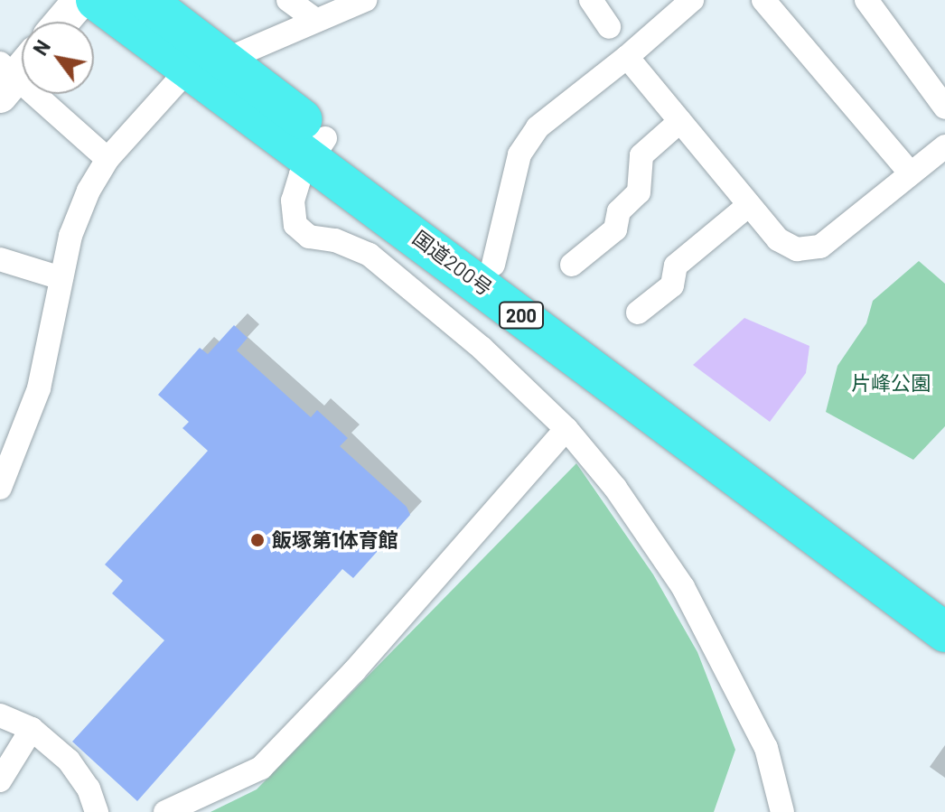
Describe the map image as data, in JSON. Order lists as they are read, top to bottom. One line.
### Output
{"streets":{"highway":["国道200号","200"]},"parks":["片峰公園"],"places":["飯塚第1体育館"],"north":"top left"}
